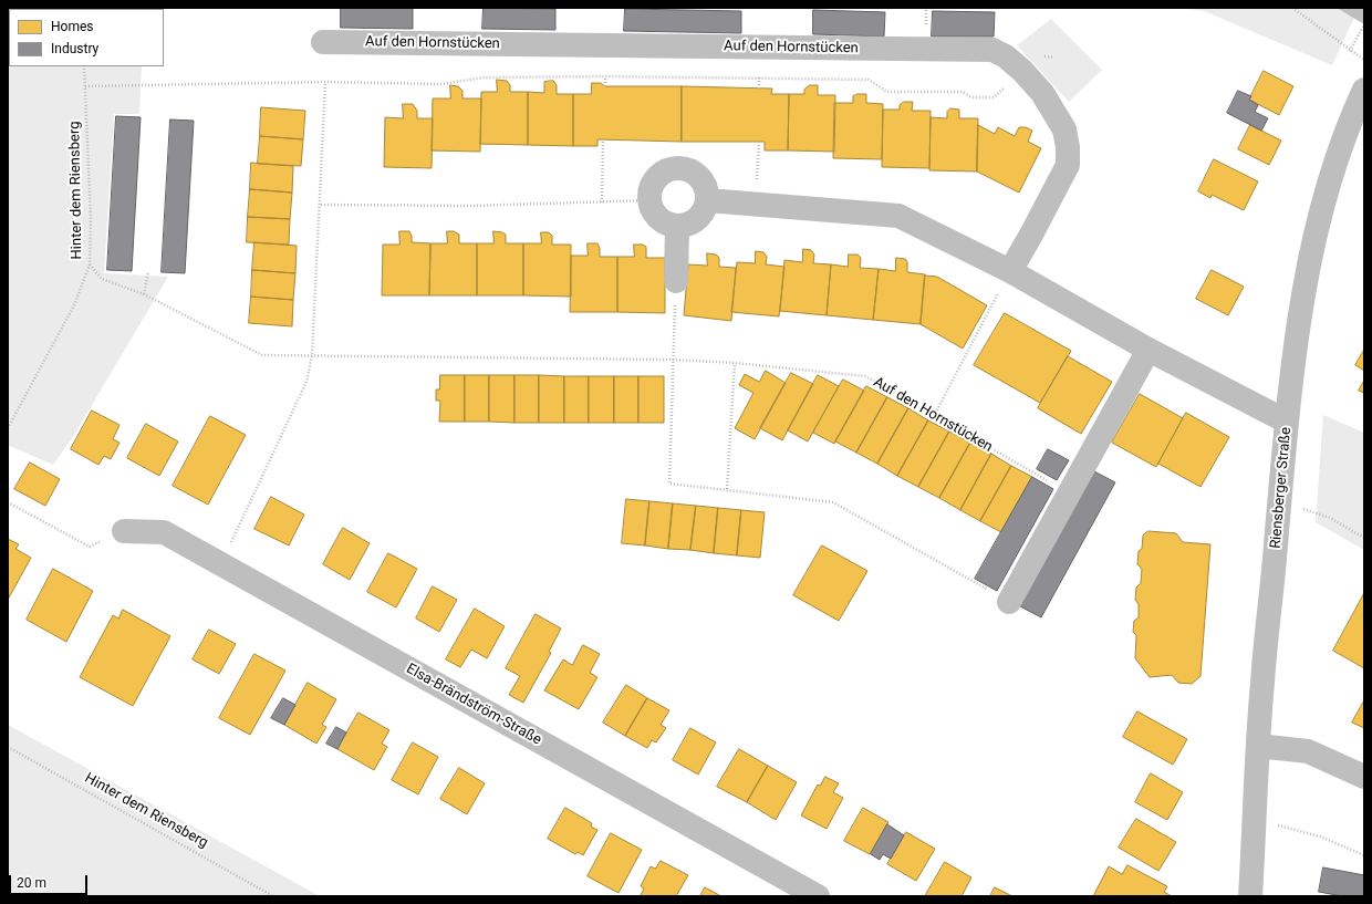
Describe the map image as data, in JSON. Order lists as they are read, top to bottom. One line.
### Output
{"streets":{"street":["Auf den Hornstücken","Riensberger Straße","Elsa-Brändström-Straße"],"path":["Hinter dem Riensberg"]},"crossings":[["Auf den Hornstücken","Hinter dem Riensberg"]],"legend":["Homes","Industry"],"scale_bar":"20 m"}
